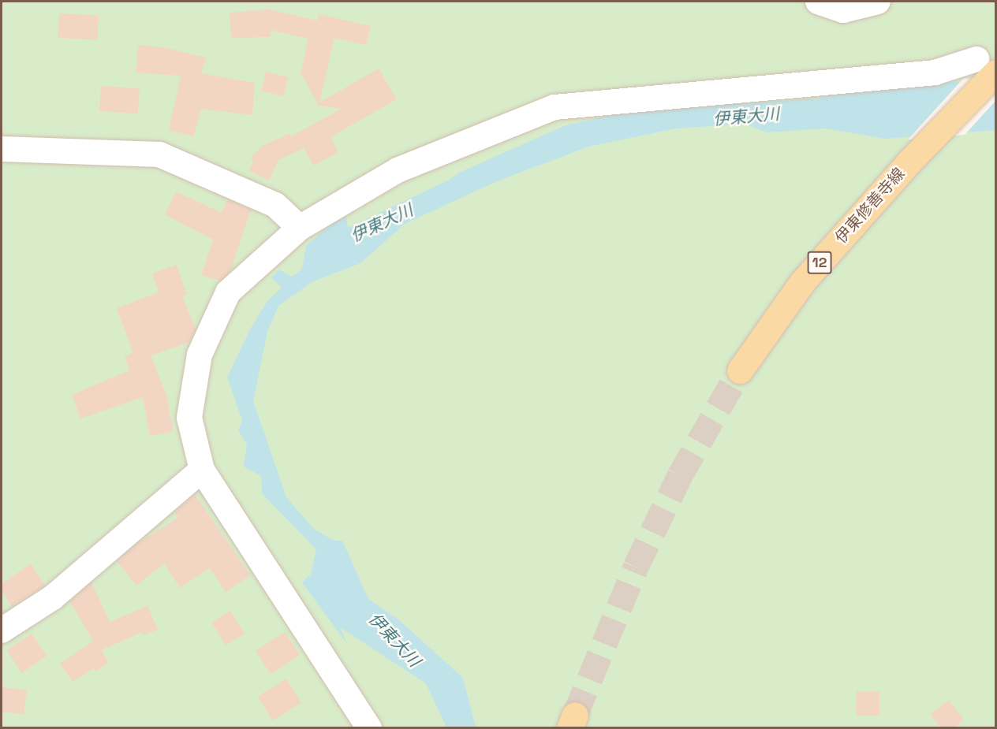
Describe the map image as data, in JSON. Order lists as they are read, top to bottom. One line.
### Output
{"streets":{"main road":["伊東修善寺線","12"]},"water":["伊東大川"]}
